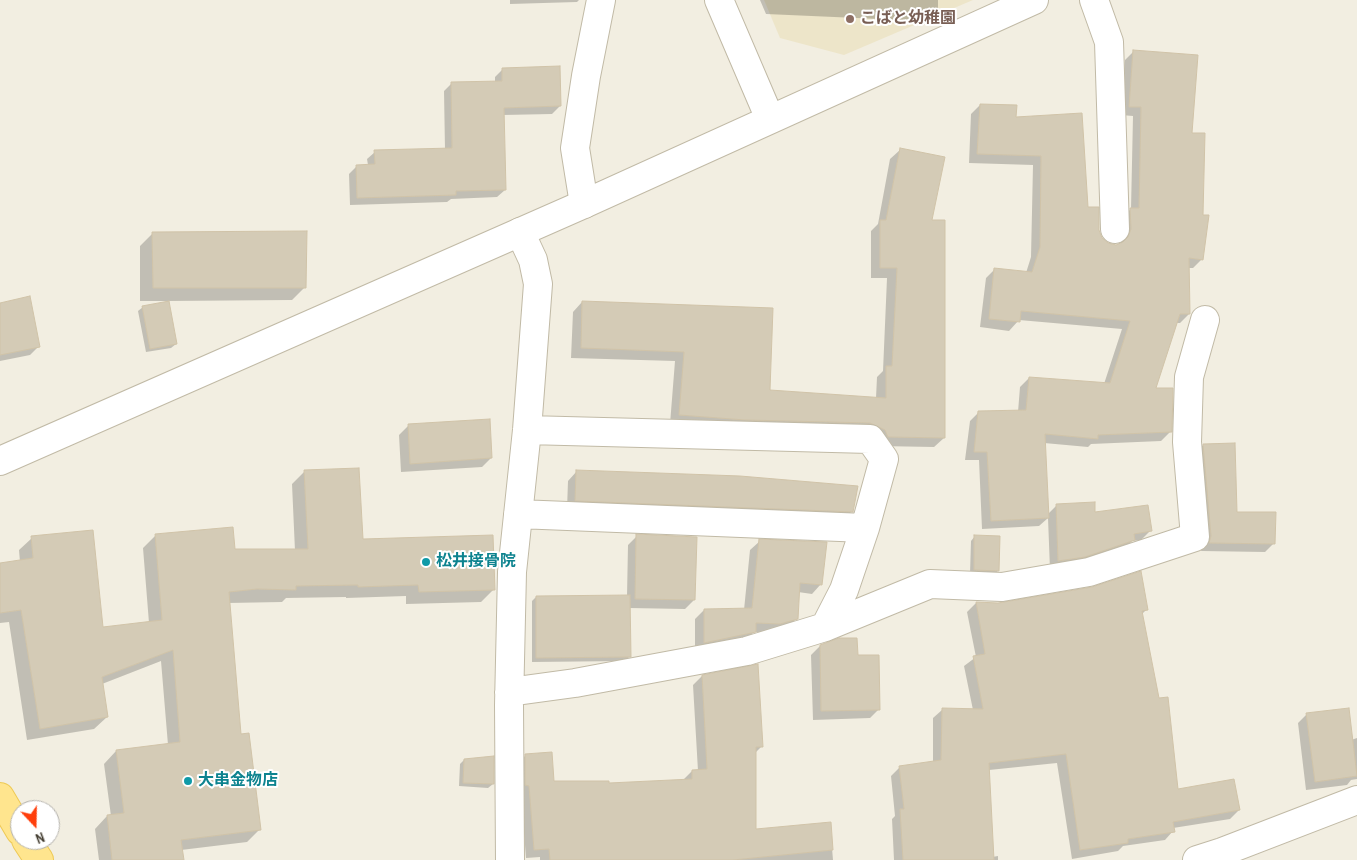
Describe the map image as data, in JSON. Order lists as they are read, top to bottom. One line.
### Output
{"places":["こばと幼稚園","松井接骨院","大串金物店"],"north":"bottom"}
